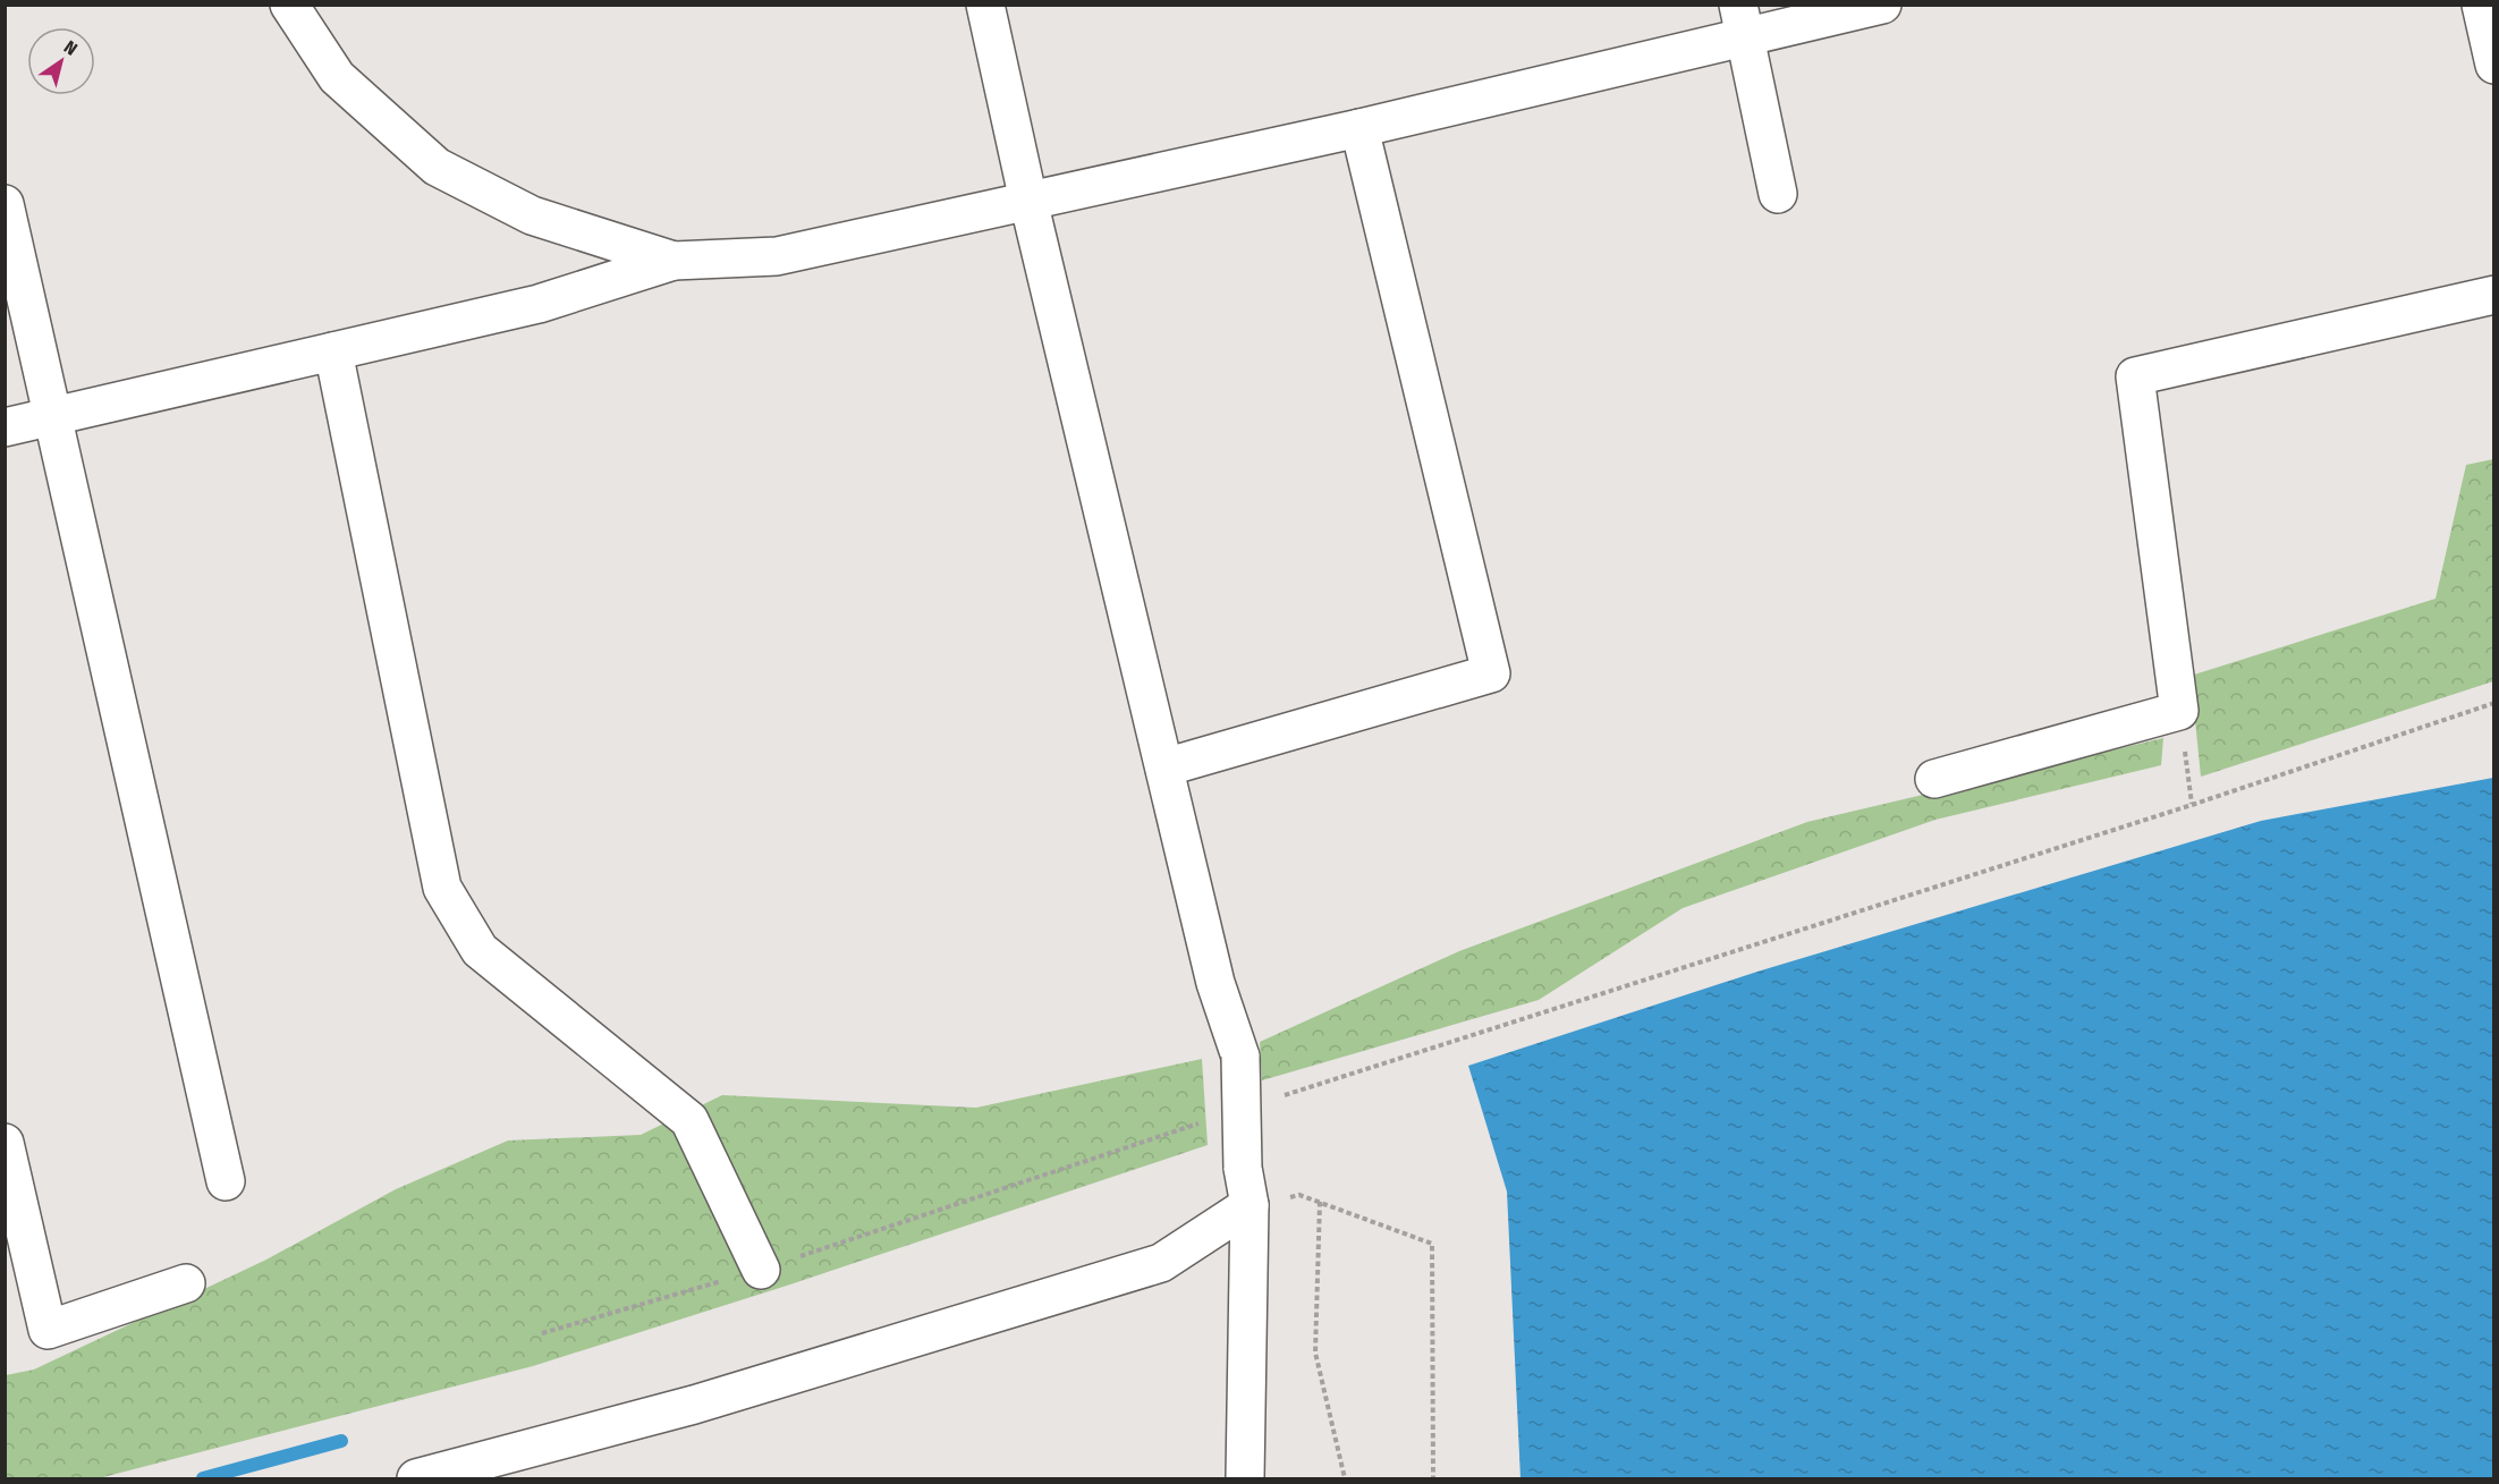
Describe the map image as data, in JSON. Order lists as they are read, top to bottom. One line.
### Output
{"north":"top right"}
